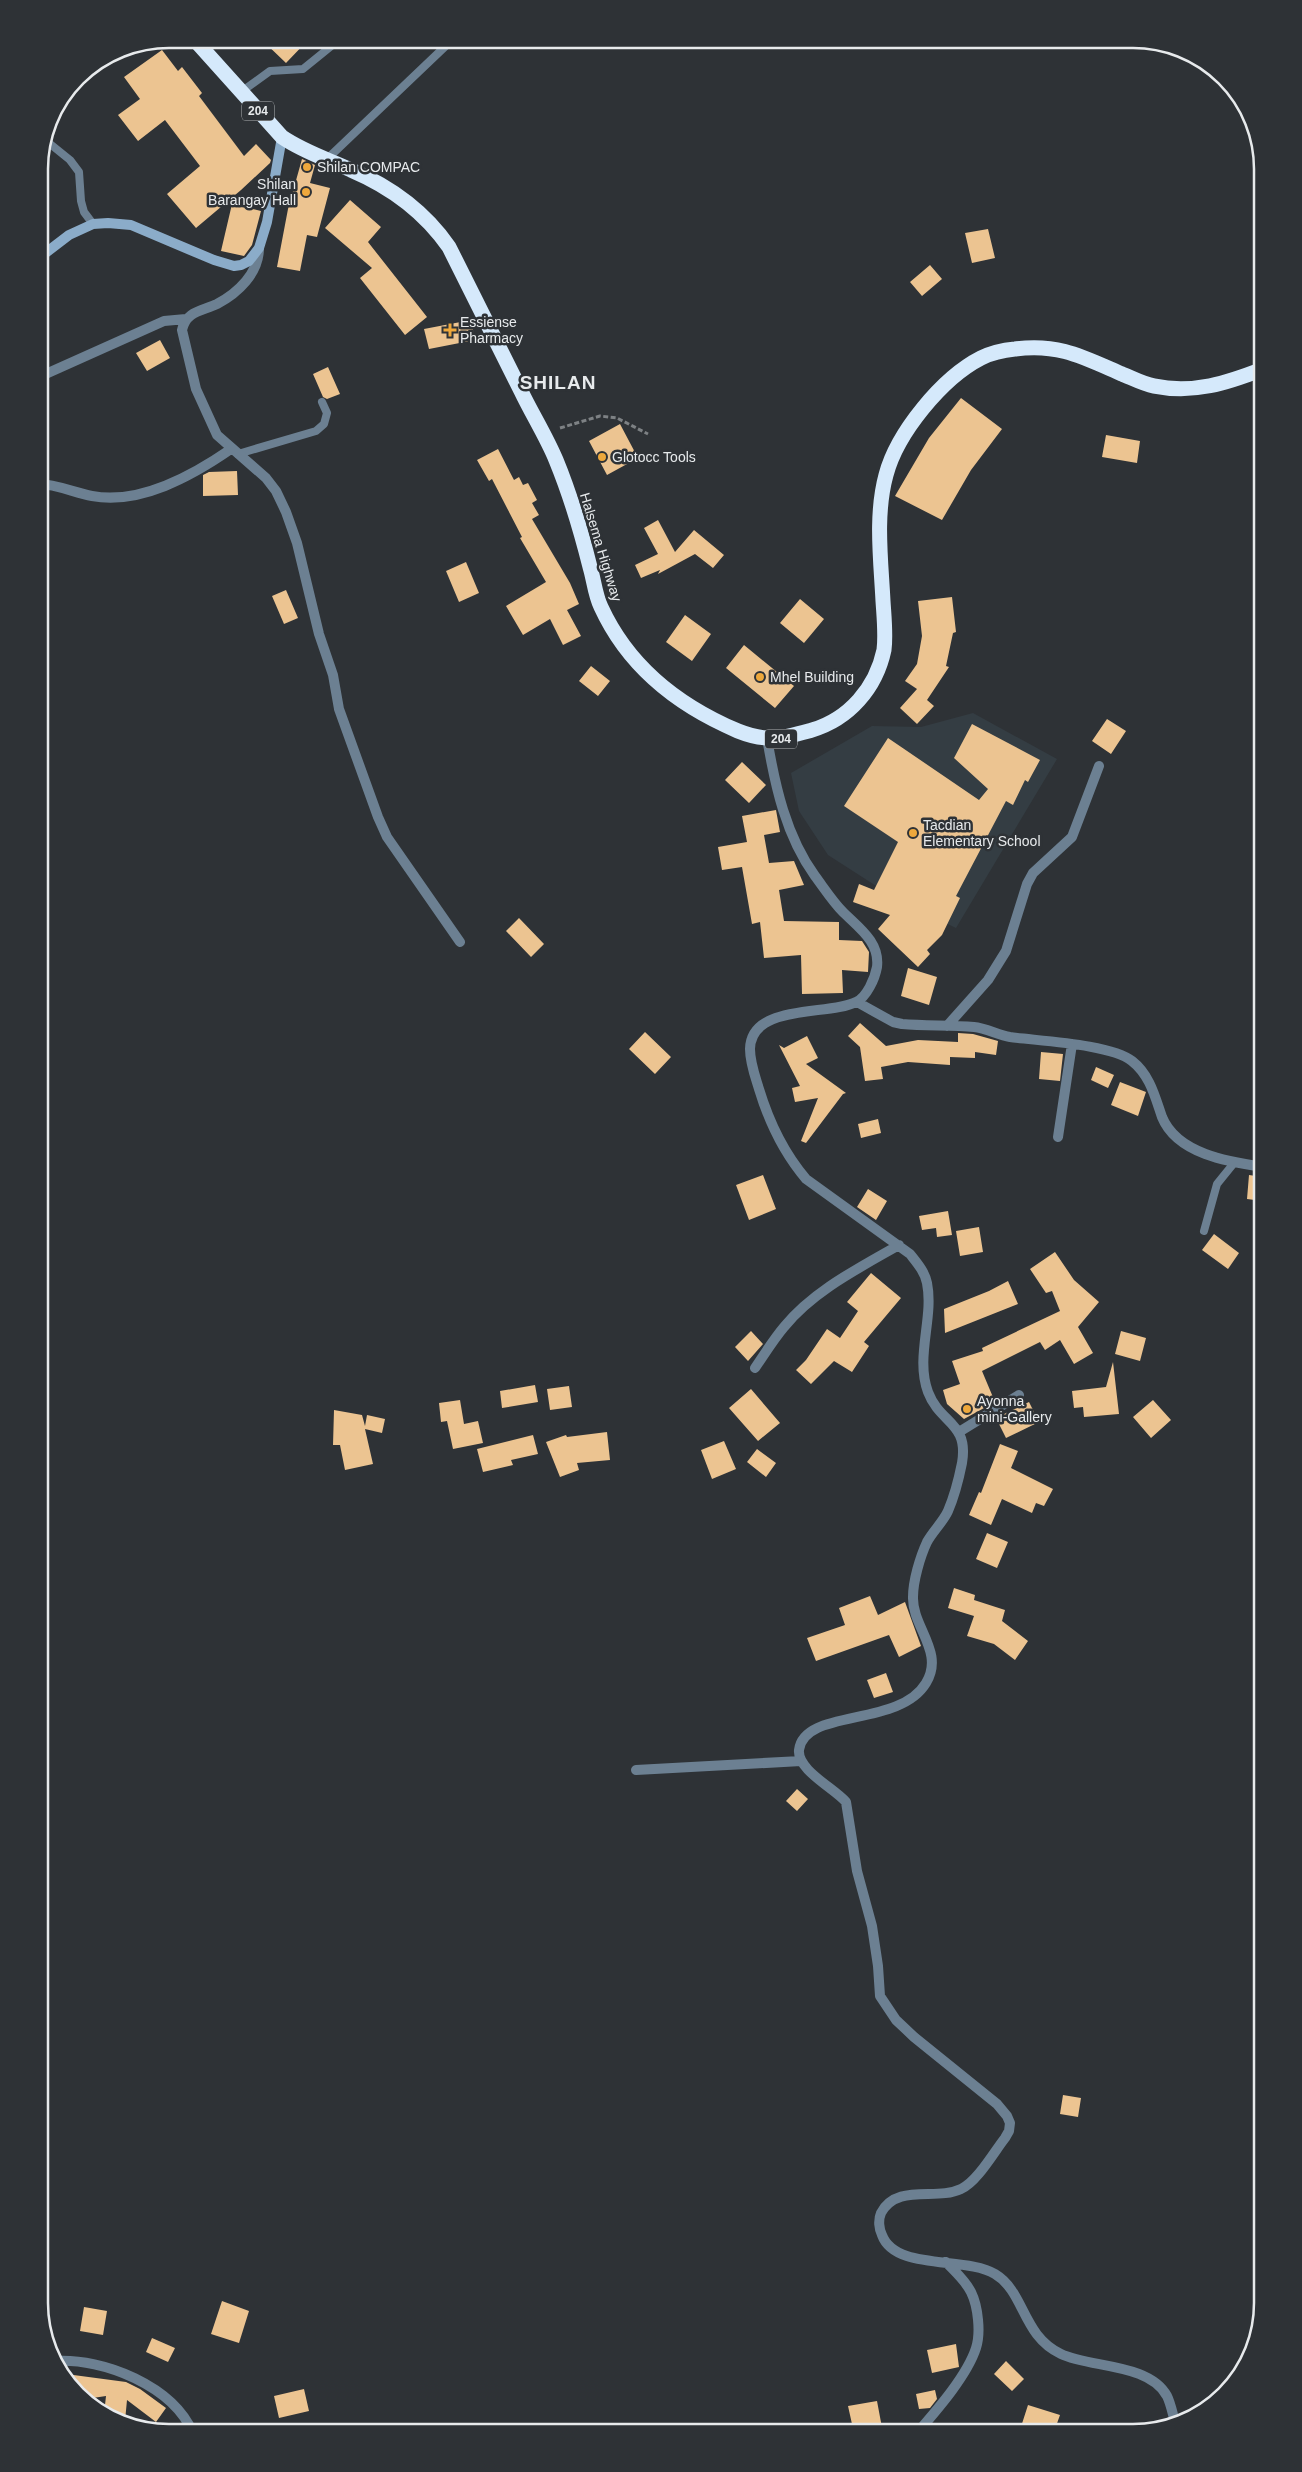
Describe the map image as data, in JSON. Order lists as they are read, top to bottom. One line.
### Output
{"streets":{"highway":["204","Halsema Highway"]},"districts":["SHILAN"],"places":{"other":["Shilan COMPAC","Shilan Barangay Hall","Glotocc Tools","Mhel Building","Tacdian Elementary School","Ayonna mini-Gallery"],"health":["Essiense Pharmacy"]}}
